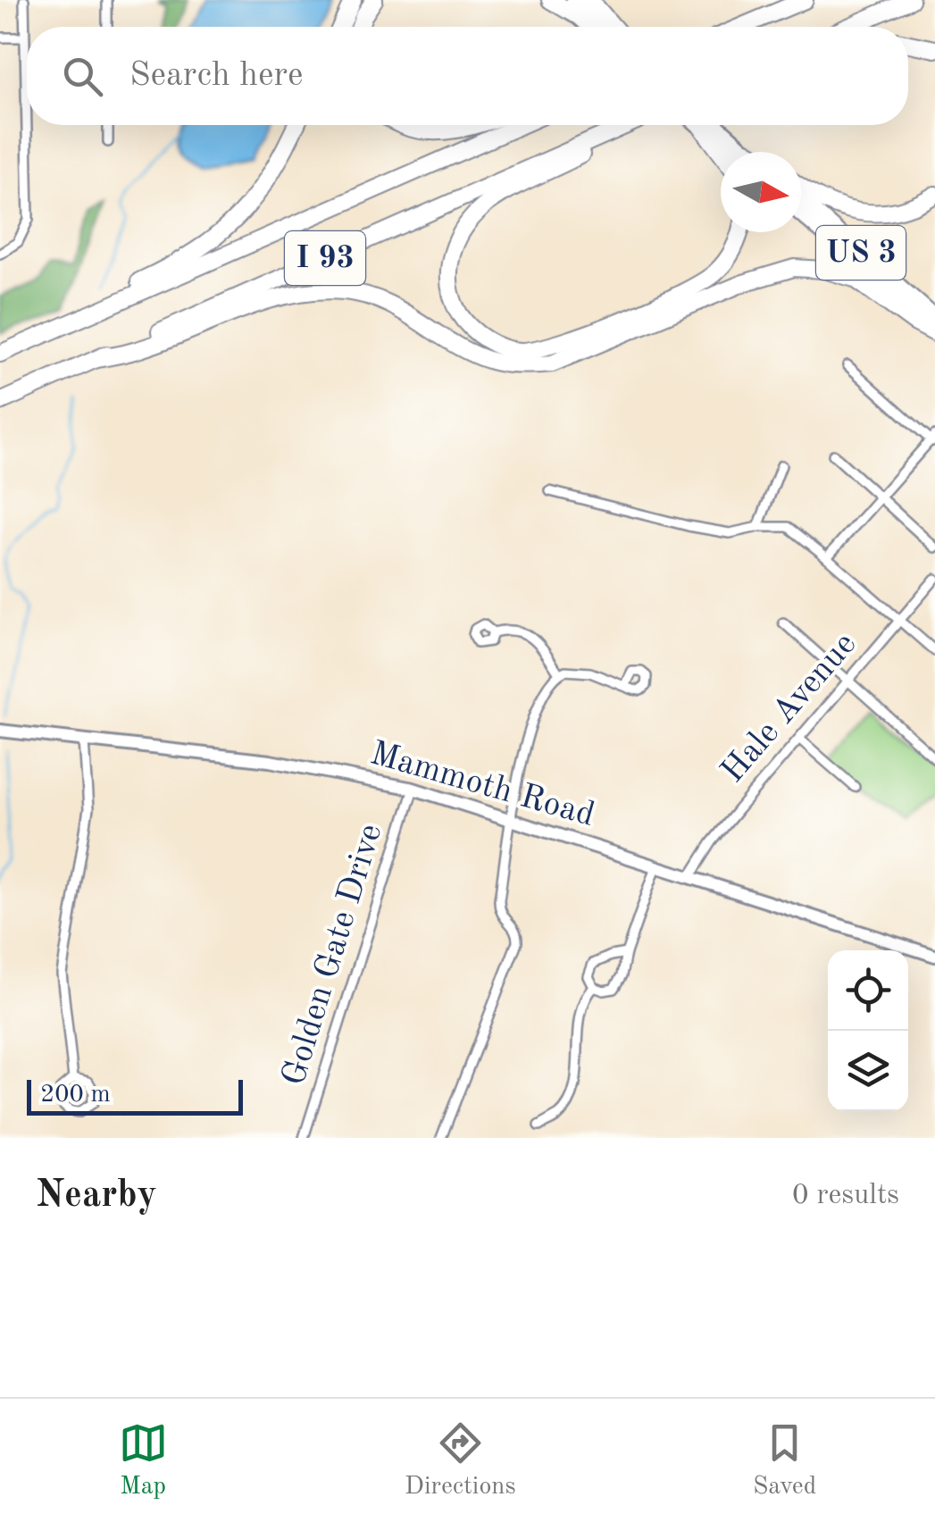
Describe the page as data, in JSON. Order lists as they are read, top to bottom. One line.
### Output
{"streets":{"highway":["I 93"],"main road":["US 3","Mammoth Road"],"street":["Hale Avenue","Golden Gate Drive"]},"crossings":[["Hale Avenue","Mammoth Road"],["Mammoth Road","Golden Gate Drive"]],"scale_bar":"200 m","north":"right","page":{"search":"Search here","scale":"200 m","heading":["Nearby","0 results"],"nav":["Map","Directions","Saved"]}}
